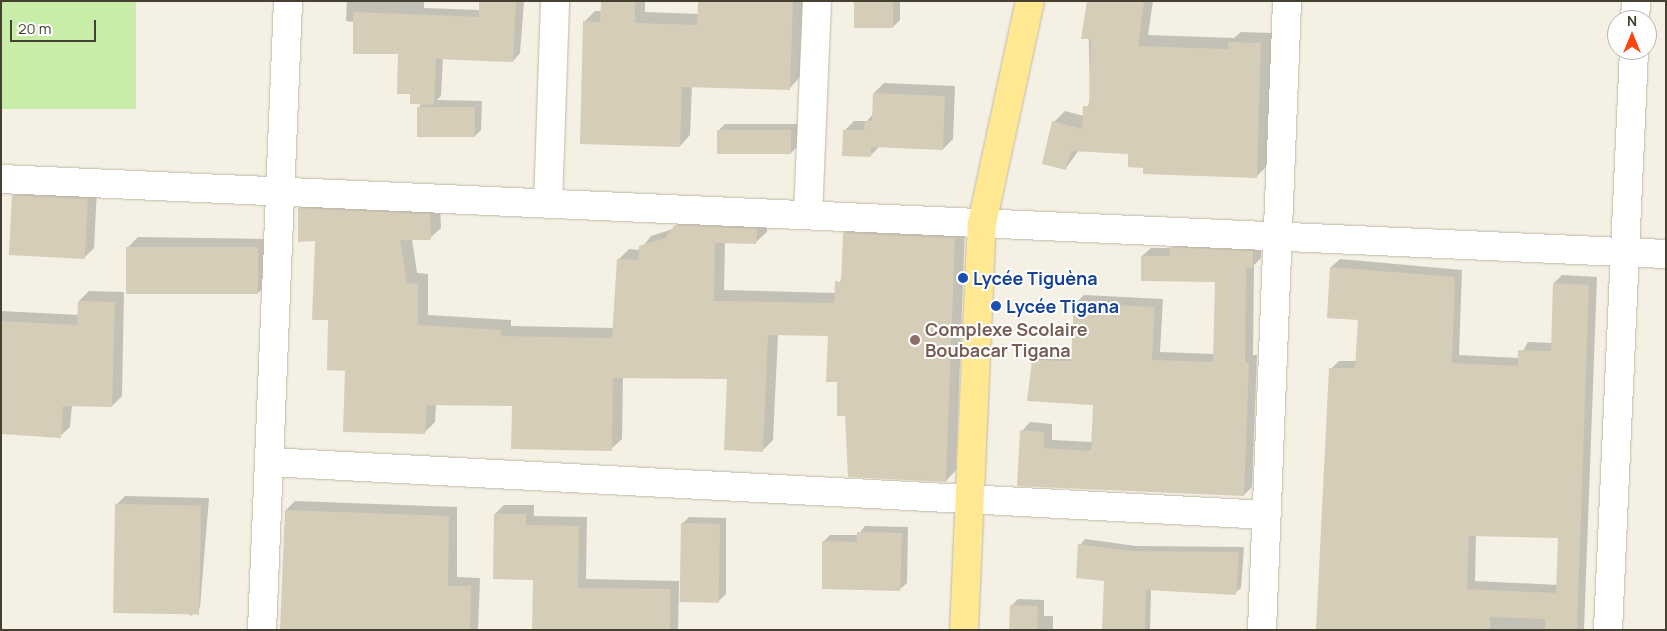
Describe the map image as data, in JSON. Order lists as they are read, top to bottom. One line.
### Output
{"places":["Lycée Tiguèna","Lycée Tigana","Complexe Scolaire Boubacar Tigana"],"scale_bar":"20 m","north":"top"}
